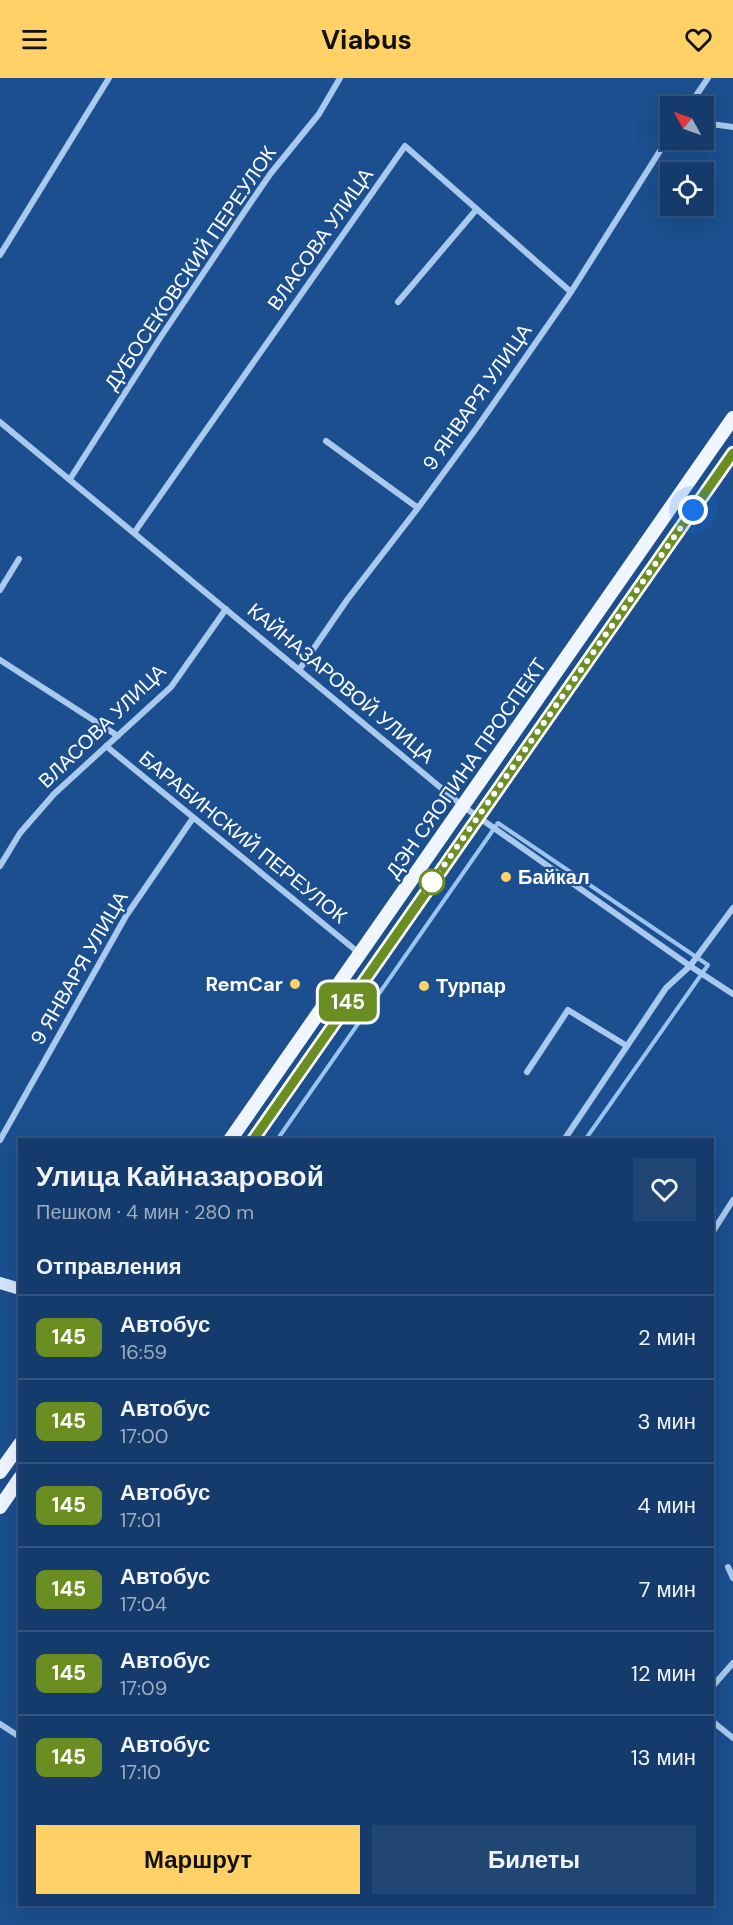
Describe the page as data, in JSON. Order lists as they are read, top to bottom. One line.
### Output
{"streets":{"main road":["ДЭН СЯОПИНА ПРОСПЕКТ"],"street":["ВЛАСОВА УЛИЦА","ДУБОСЕКОВСКИЙ ПЕРЕУЛОК","9 ЯНВАРЯ УЛИЦА","КАЙНАЗАРОВОЙ УЛИЦА","БАРАБИНСКИЙ ПЕРЕУЛОК"]},"crossings":[["ВЛАСОВА УЛИЦА","9 ЯНВАРЯ УЛИЦА"],["ВЛАСОВА УЛИЦА","КАЙНАЗАРОВОЙ УЛИЦА"],["ВЛАСОВА УЛИЦА","БАРАБИНСКИЙ ПЕРЕУЛОК"],["ДУБОСЕКОВСКИЙ ПЕРЕУЛОК","КАЙНАЗАРОВОЙ УЛИЦА"],["9 ЯНВАРЯ УЛИЦА","КАЙНАЗАРОВОЙ УЛИЦА"],["9 ЯНВАРЯ УЛИЦА","БАРАБИНСКИЙ ПЕРЕУЛОК"],["КАЙНАЗАРОВОЙ УЛИЦА","ДЭН СЯОПИНА ПРОСПЕКТ"],["ДЭН СЯОПИНА ПРОСПЕКТ","БАРАБИНСКИЙ ПЕРЕУЛОК"]],"places":["Байкал","RemCar","Турпар"],"lines":["bus line 145"],"north":"top left","page":{"header":"Viabus","on_map":"145","heading":[["Улица Кайназаровой","Пешком · 4 мин · 280 m"],"Отправления"],"list":[{"mark":"145","name":"Автобус","note":"16:59","value":"2 мин"},{"mark":"145","name":"Автобус","note":"17:00","value":"3 мин"},{"mark":"145","name":"Автобус","note":"17:01","value":"4 мин"},{"mark":"145","name":"Автобус","note":"17:04","value":"7 мин"},{"mark":"145","name":"Автобус","note":"17:09","value":"12 мин"},{"mark":"145","name":"Автобус","note":"17:10","value":"13 мин"}],"buttons":["Маршрут","Билеты"]}}
